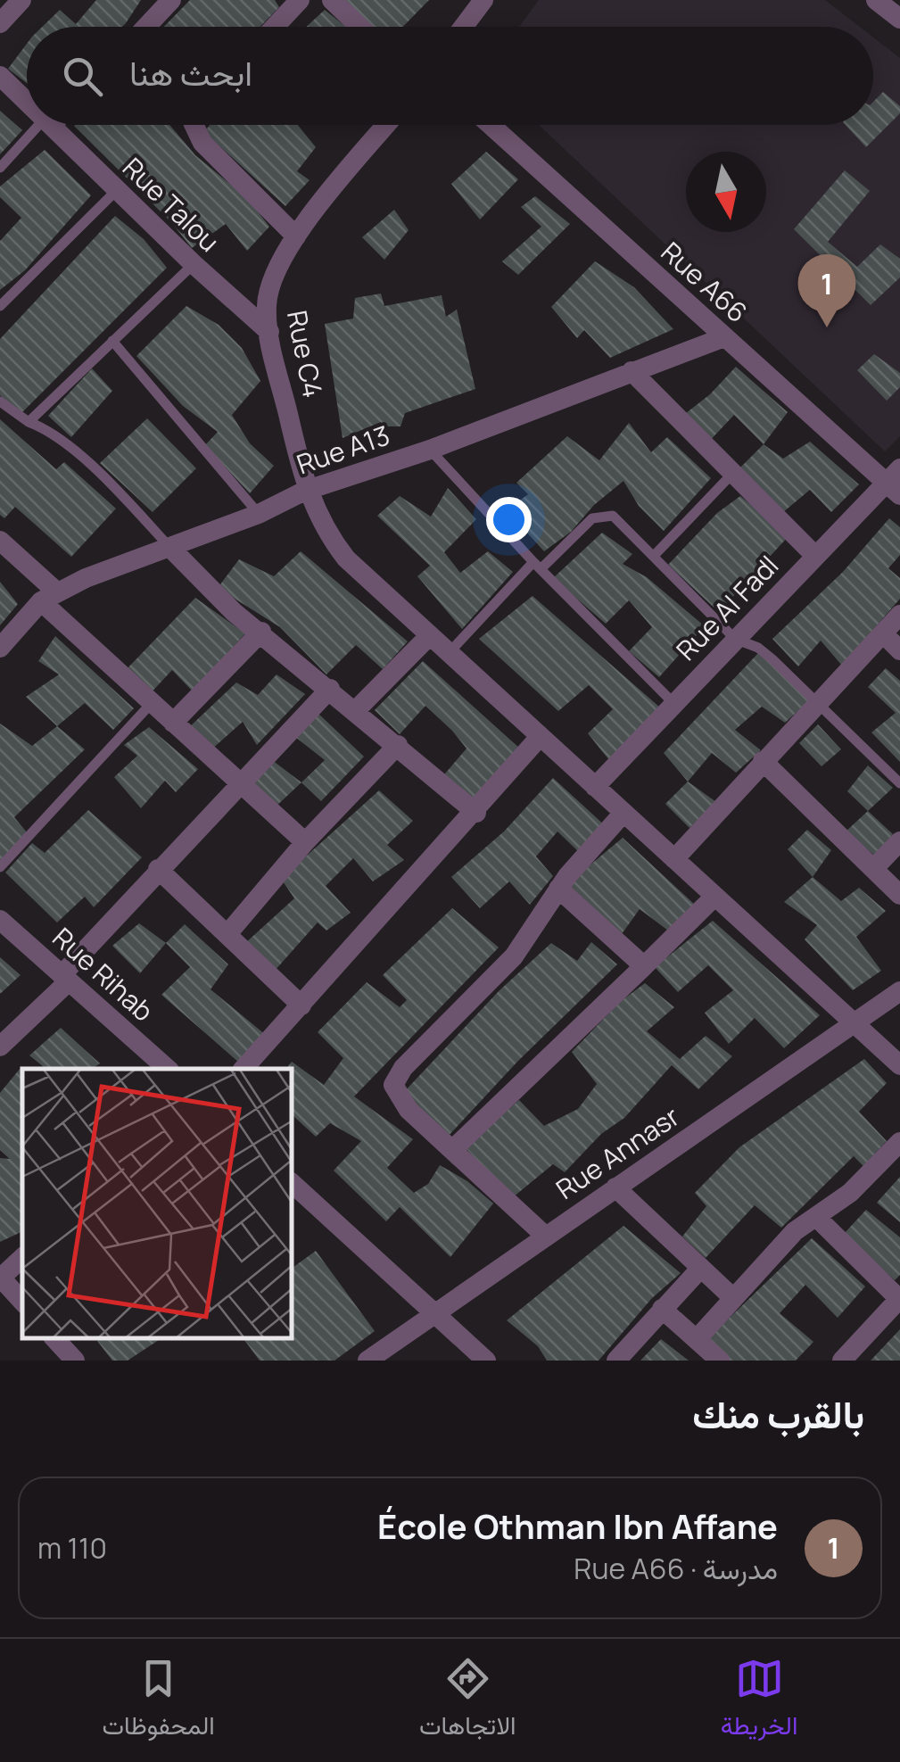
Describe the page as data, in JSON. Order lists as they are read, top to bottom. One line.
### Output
{"streets":{"street":["Rue Talou","Rue A66","Rue C4","Rue A13","Rue Al Fadl","Rue Rihab","Rue Annasr"]},"crossings":[["Rue Talou","Rue C4"],["Rue A66","Rue A13"],["Rue A66","Rue Al Fadl"],["Rue C4","Rue A13"],["Rue C4","Rue Al Fadl"],["Rue C4","Rue Annasr"]],"north":"bottom","page":{"search":"ابحث هنا","pins":"1","heading":"بالقرب منك","list":[{"mark":"1","name":"École Othman Ibn Affane","note":"مدرسة · Rue A66","value":"110 m"}],"nav":["الخريطة","الاتجاهات","المحفوظات"]}}
